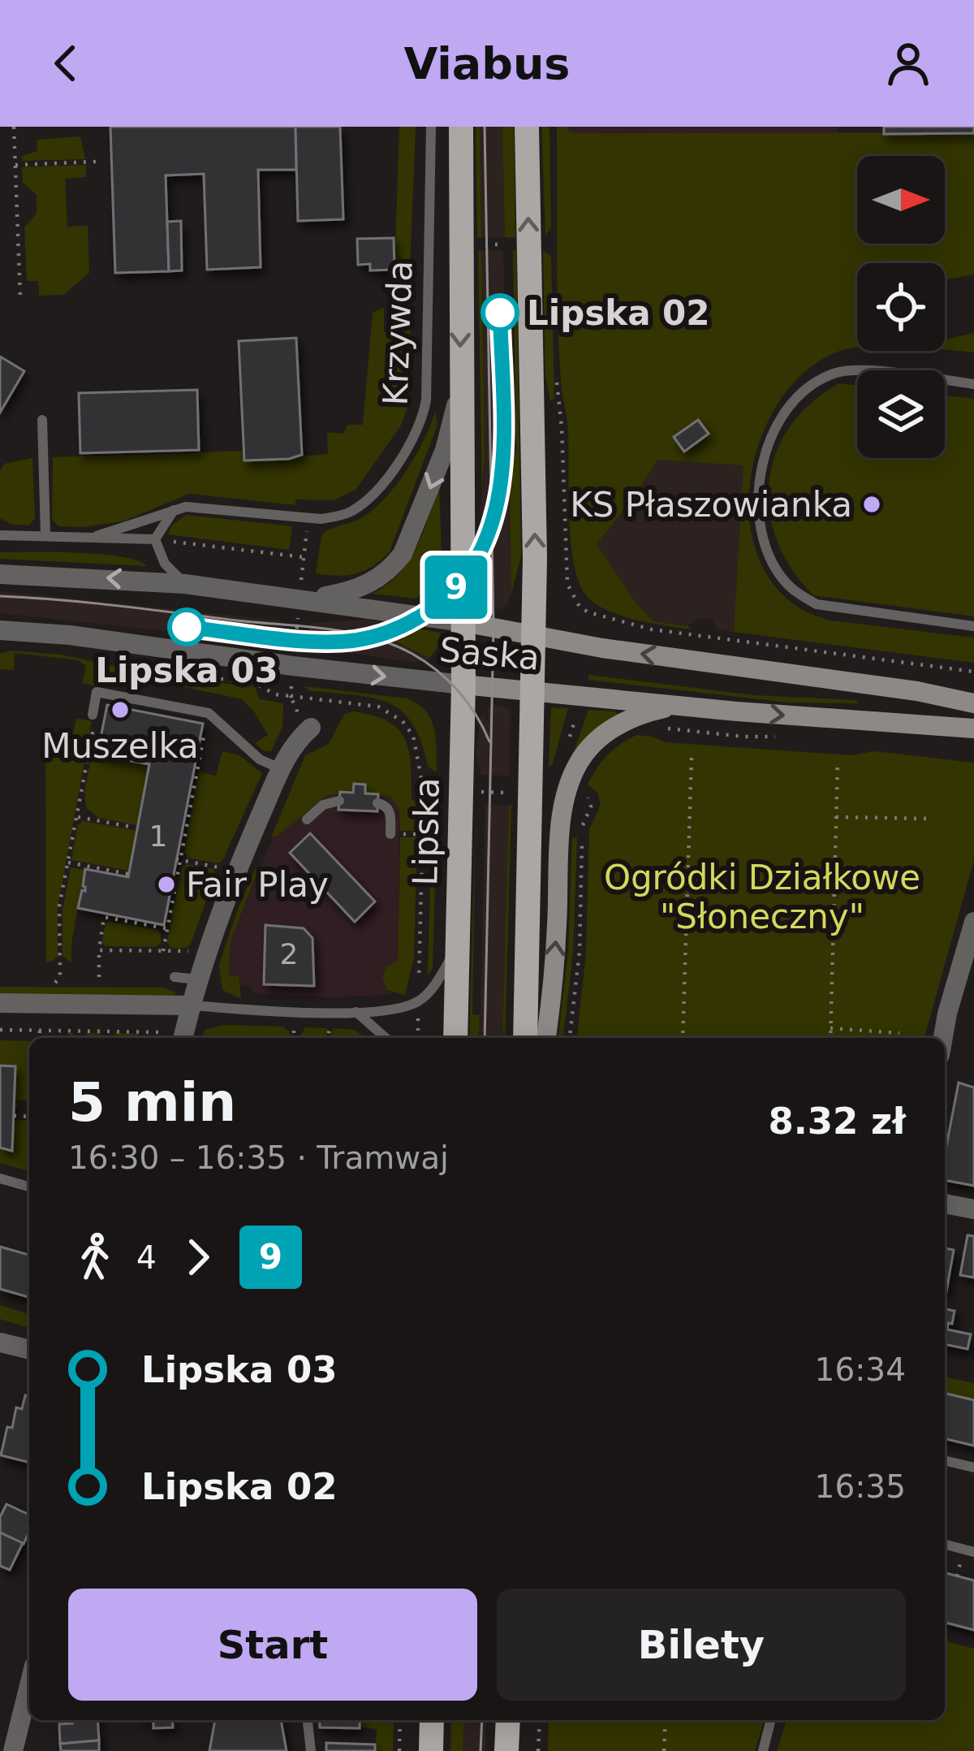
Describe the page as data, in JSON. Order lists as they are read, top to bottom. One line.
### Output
{"streets":{"main road":["Lipska"],"street":["Saska"],"lane":["Krzywda"]},"crossings":[["Saska","Lipska"]],"parks":["Ogródki Działkowe \"Słoneczny\""],"places":["Lipska 02","KS Płaszowianka","Lipska 03","Muszelka","Fair Play"],"lines":["tram line 9"],"house_numbers":["1","2"],"north":"right","page":{"header":"Viabus","on_map":"9","heading":["5 min","16:30 – 16:35 · Tramwaj","8.32 zł"],"legs":["4","9"],"list":[{"name":"Lipska 03","value":"16:34"},{"name":"Lipska 02","value":"16:35"}],"buttons":["Start","Bilety"]}}
